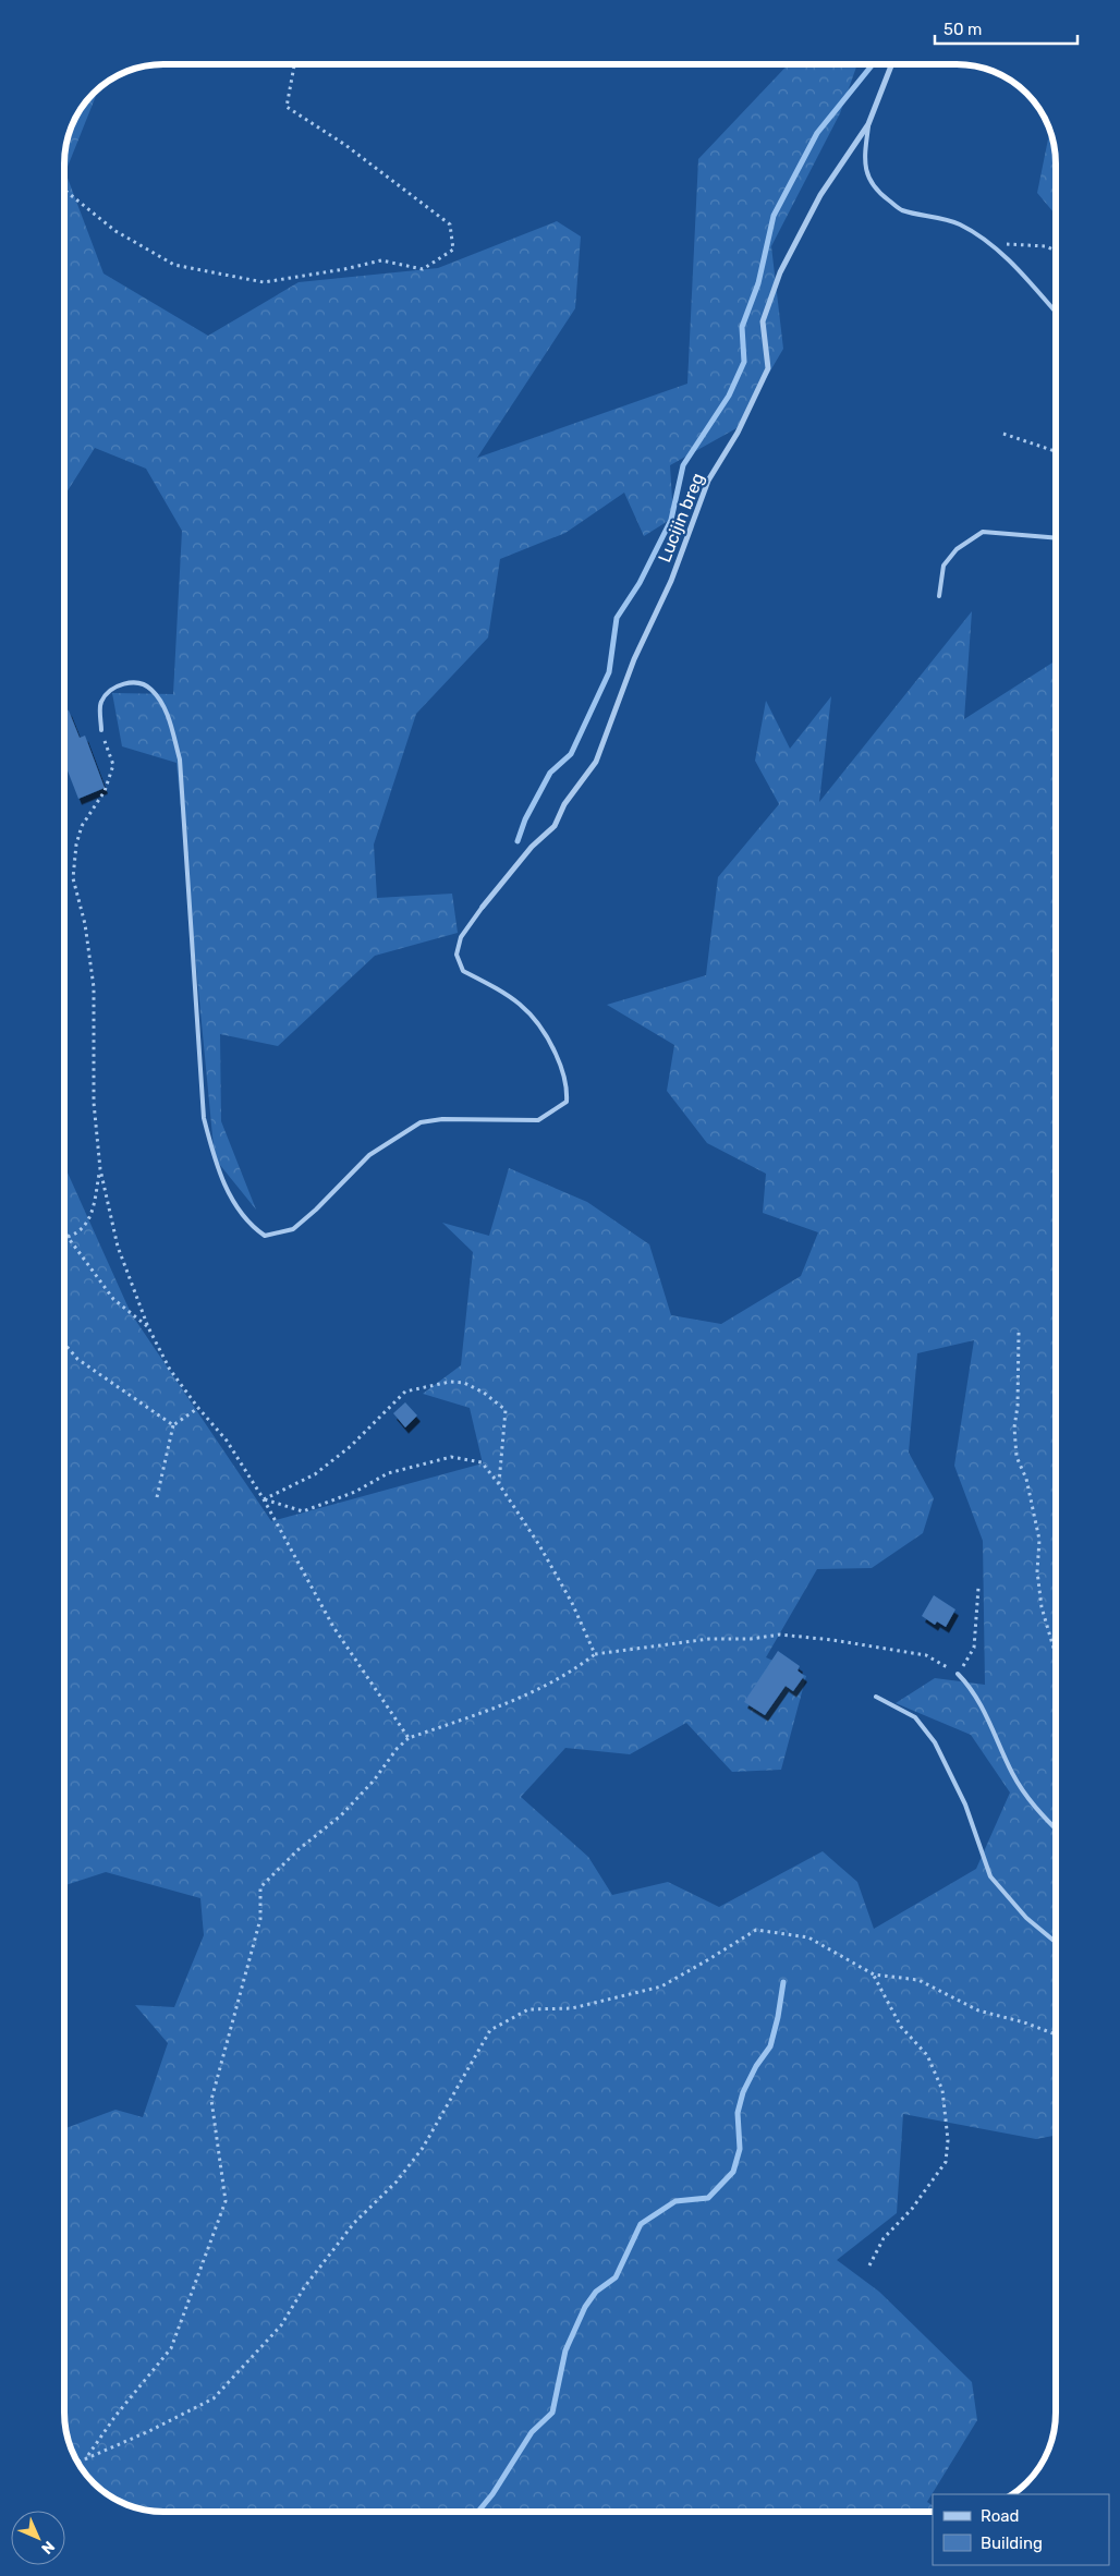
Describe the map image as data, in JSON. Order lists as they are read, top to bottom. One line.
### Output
{"streets":{"street":["Lucijin breg"]},"legend":["Road","Building"],"scale_bar":"50 m","north":"bottom right"}
